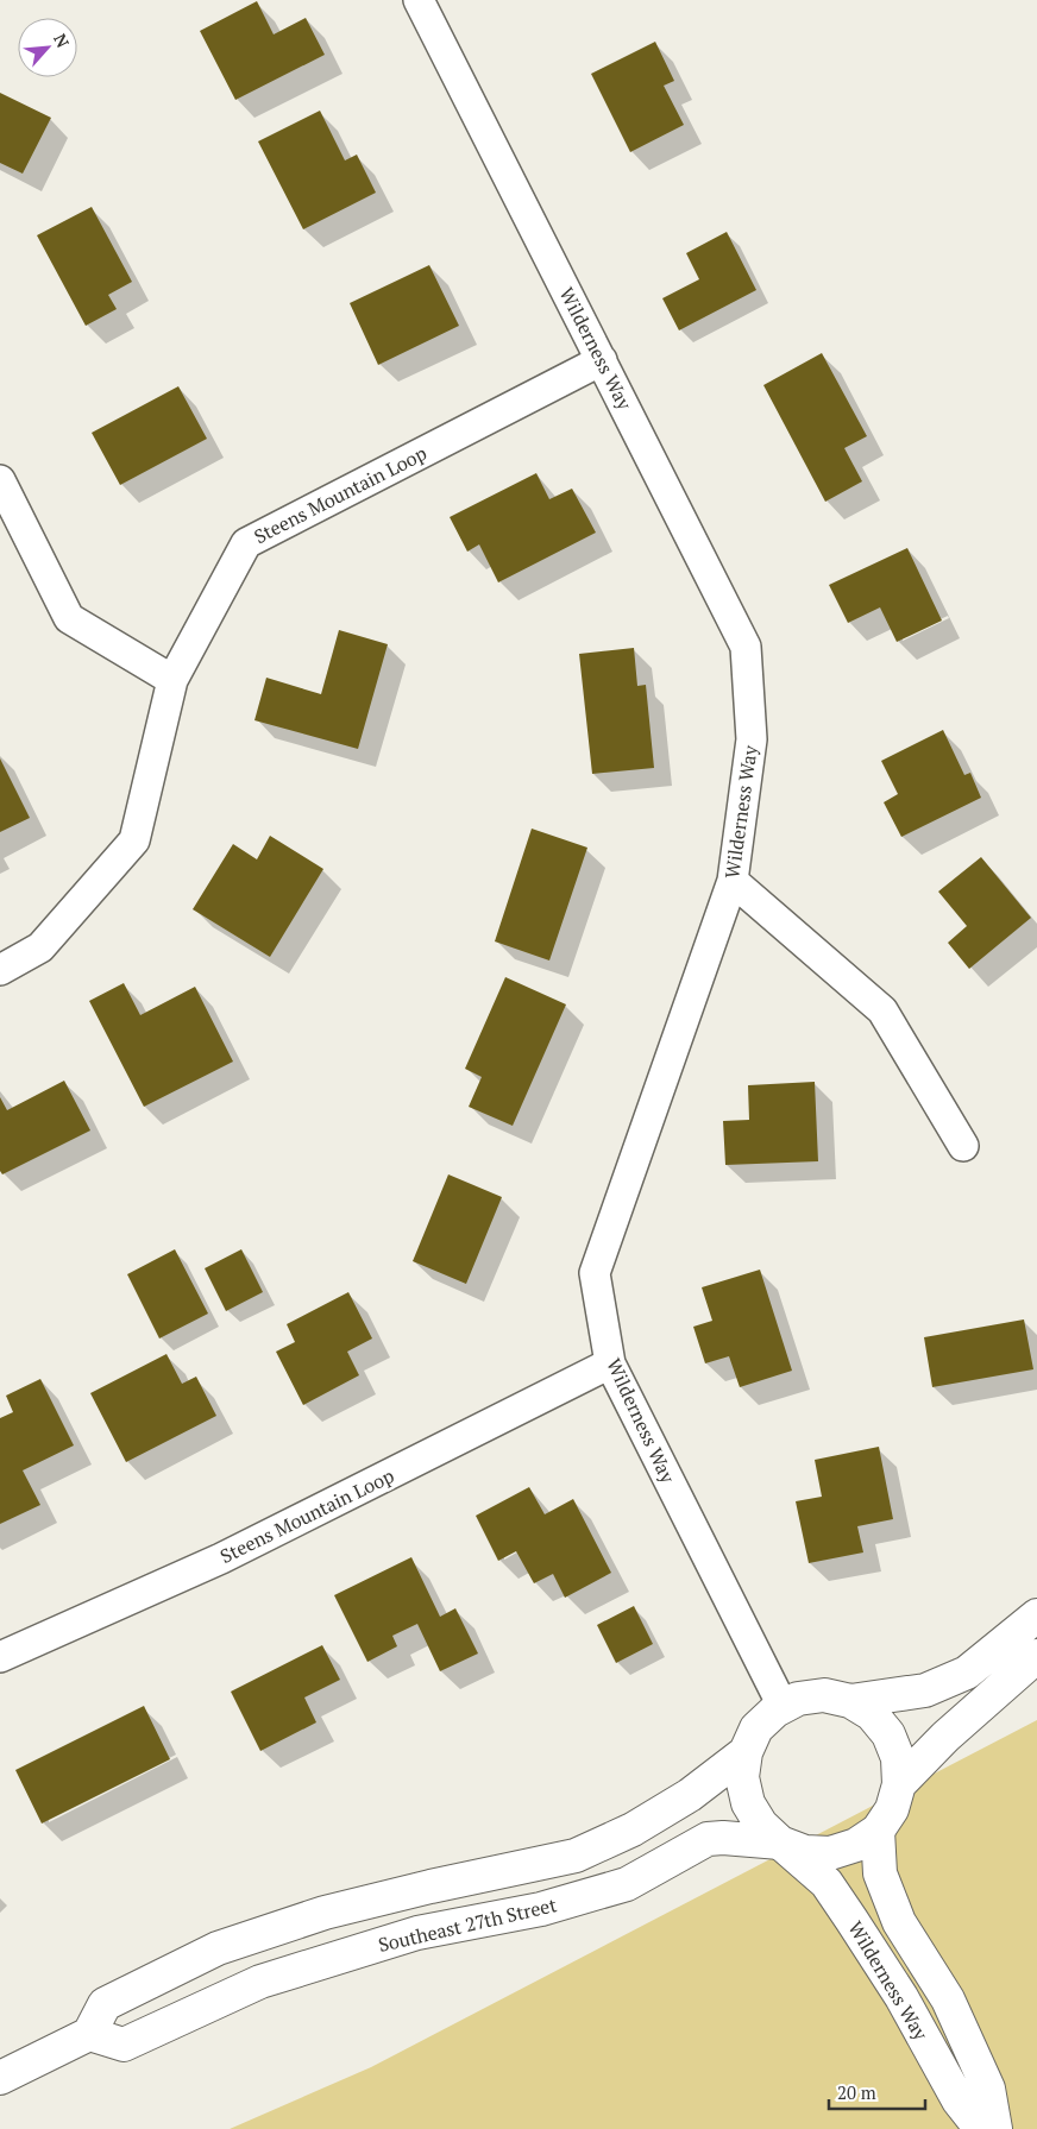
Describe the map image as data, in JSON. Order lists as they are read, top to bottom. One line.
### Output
{"streets":{"main road":["Wilderness Way","Southeast 27th Street"],"street":["Steens Mountain Loop"]},"crossings":[["Wilderness Way","Steens Mountain Loop"],["Wilderness Way","Southeast 27th Street"]],"scale_bar":"20 m","north":"top right"}
